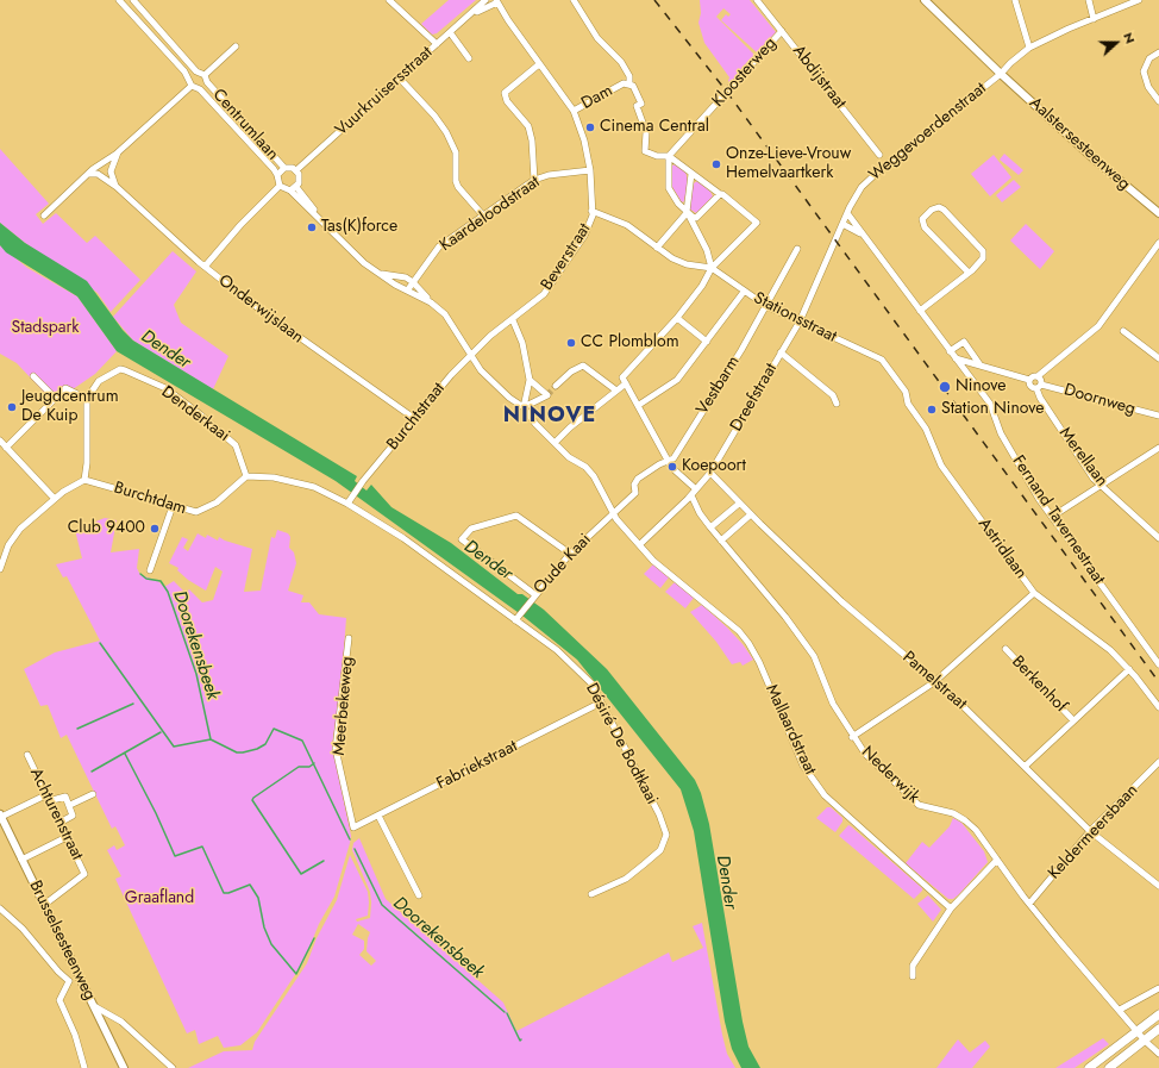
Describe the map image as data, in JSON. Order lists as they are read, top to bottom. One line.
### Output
{"streets":{"main road":["Aalstersesteenweg","Brusselsesteenweg"],"street":["Kloosterweg","Abdijstraat","Vuurkruisersstraat","Dam","Centrumlaan","Weggevoerdenstraat","Kaardeloodstraat","Beverstraat","Onderwijslaan","Stationsstraat","Vestbarm","Dreefstraat","Doornweg","Denderkaai","Burchtstraat","Merellaan","Burchtdam","Fernand Tavernestraat","Astridlaan","Oude Kaai","Pamelstraat","Berkenhof","Meerbekeweg","Mallaardstraat","Désiré De Bodtkaai","Fabriekstraat","Nederwijk","Achturenstraat","Keldermeersbaan"]},"crossings":[["Kloosterweg","Abdijstraat"],["Kloosterweg","Dam"],["Abdijstraat","Weggevoerdenstraat"],["Vuurkruisersstraat","Centrumlaan"],["Vuurkruisersstraat","Beverstraat"],["Dam","Beverstraat"],["Centrumlaan","Kaardeloodstraat"],["Centrumlaan","Beverstraat"],["Centrumlaan","Burchtstraat"],["Centrumlaan","Mallaardstraat"],["Weggevoerdenstraat","Aalstersesteenweg"],["Weggevoerdenstraat","Stationsstraat"],["Weggevoerdenstraat","Dreefstraat"],["Weggevoerdenstraat","Fernand Tavernestraat"],["Kaardeloodstraat","Beverstraat"],["Beverstraat","Burchtstraat"],["Onderwijslaan","Burchtstraat"],["Stationsstraat","Vestbarm"],["Stationsstraat","Dreefstraat"],["Stationsstraat","Astridlaan"],["Vestbarm","Oude Kaai"],["Vestbarm","Mallaardstraat"],["Dreefstraat","Pamelstraat"],["Dreefstraat","Mallaardstraat"],["Dreefstraat","Nederwijk"],["Doornweg","Merellaan"],["Denderkaai","Burchtdam"],["Denderkaai","Désiré De Bodtkaai"],["Burchtstraat","Désiré De Bodtkaai"],["Burchtdam","Désiré De Bodtkaai"],["Oude Kaai","Mallaardstraat"],["Oude Kaai","Désiré De Bodtkaai"],["Pamelstraat","Keldermeersbaan"],["Meerbekeweg","Fabriekstraat"],["Désiré De Bodtkaai","Fabriekstraat"],["Nederwijk","Keldermeersbaan"],["Achturenstraat","Brusselsesteenweg"]],"districts":["NINOVE"],"water":["Dender","Doorekensbeek"],"parks":["Stadspark","Graafland"],"places":["Cinema Central","Onze-Lieve-Vrouw Hemelvaartkerk","Tas(K)force","CC Plomblom","Ninove","Jeugdcentrum De Kuip","Station Ninove","Koepoort","Club 9400"],"north":"right"}
